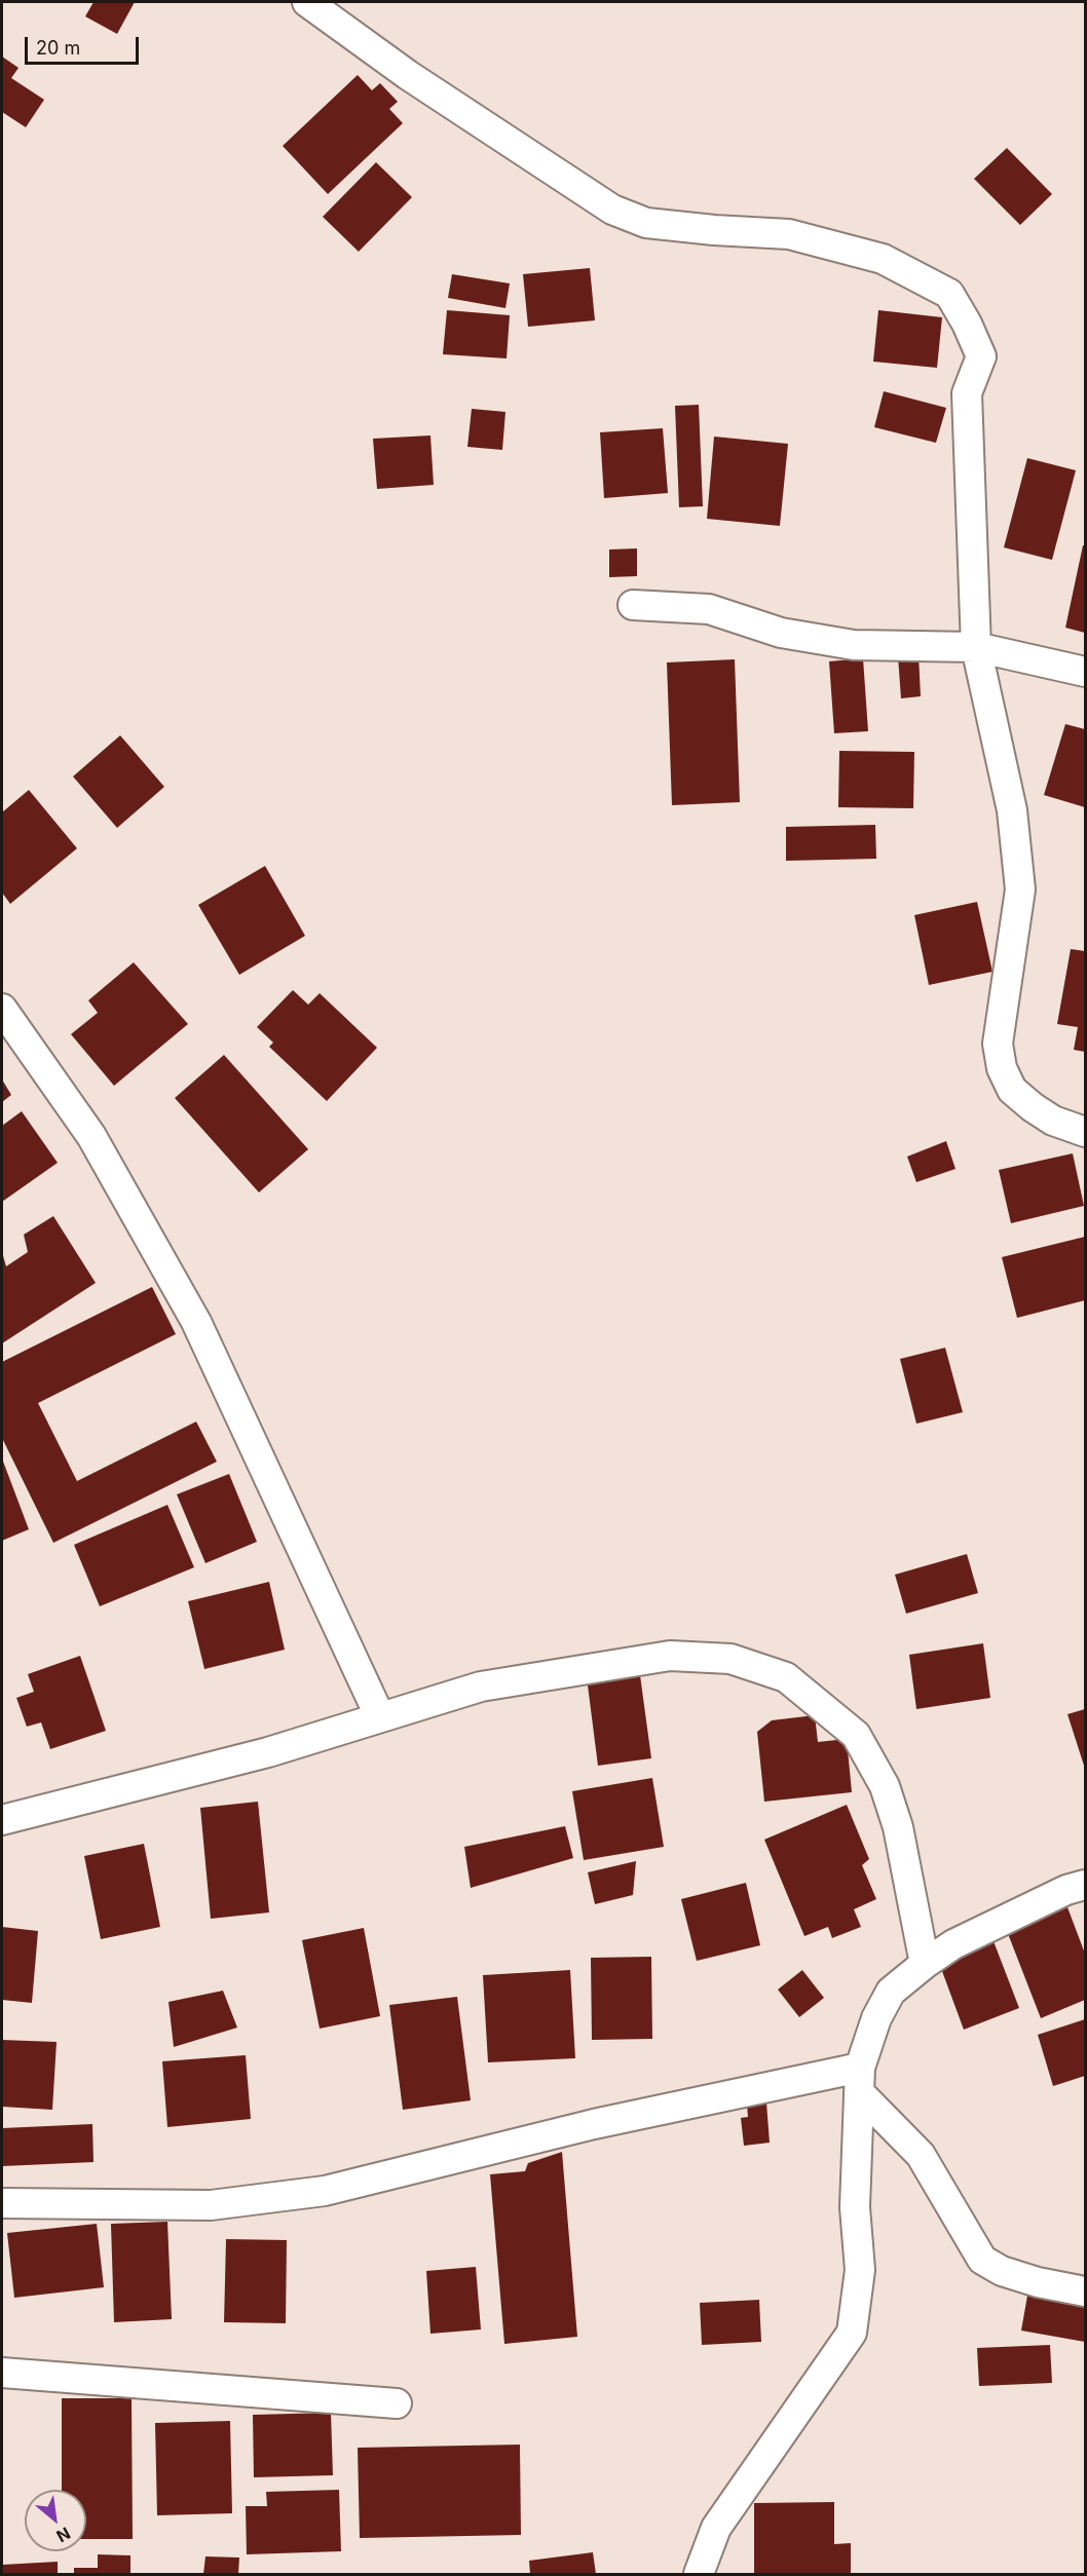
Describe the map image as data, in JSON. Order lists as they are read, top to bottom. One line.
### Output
{"scale_bar":"20 m","north":"bottom right"}
